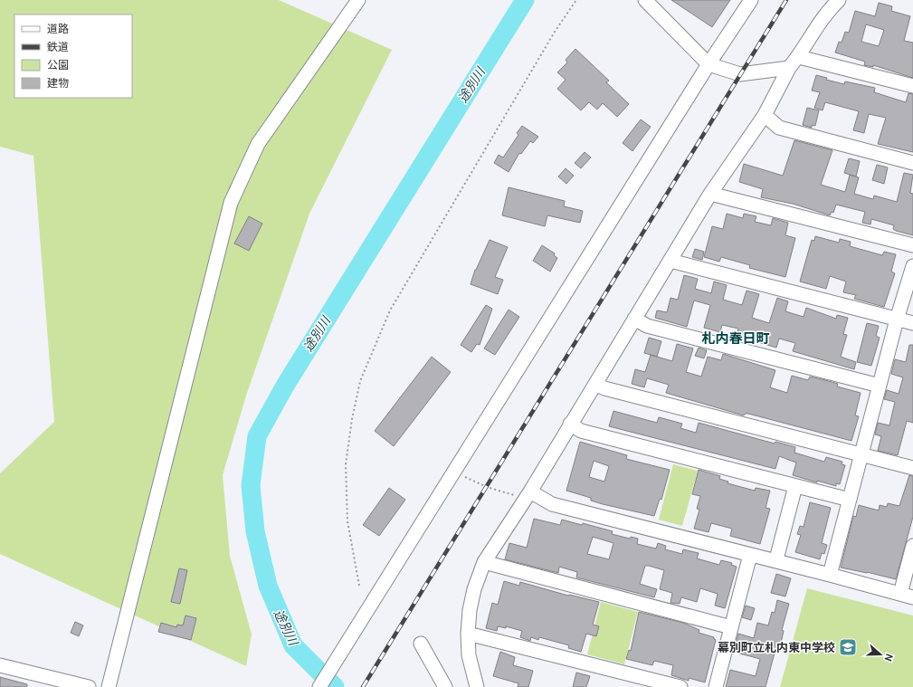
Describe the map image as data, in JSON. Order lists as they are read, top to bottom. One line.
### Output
{"districts":["札内春日町"],"water":["途別川"],"places":{"school or university":["幕別町立札内東中学校"]},"legend":["道路","鉄道","公園","建物"],"north":"right"}
